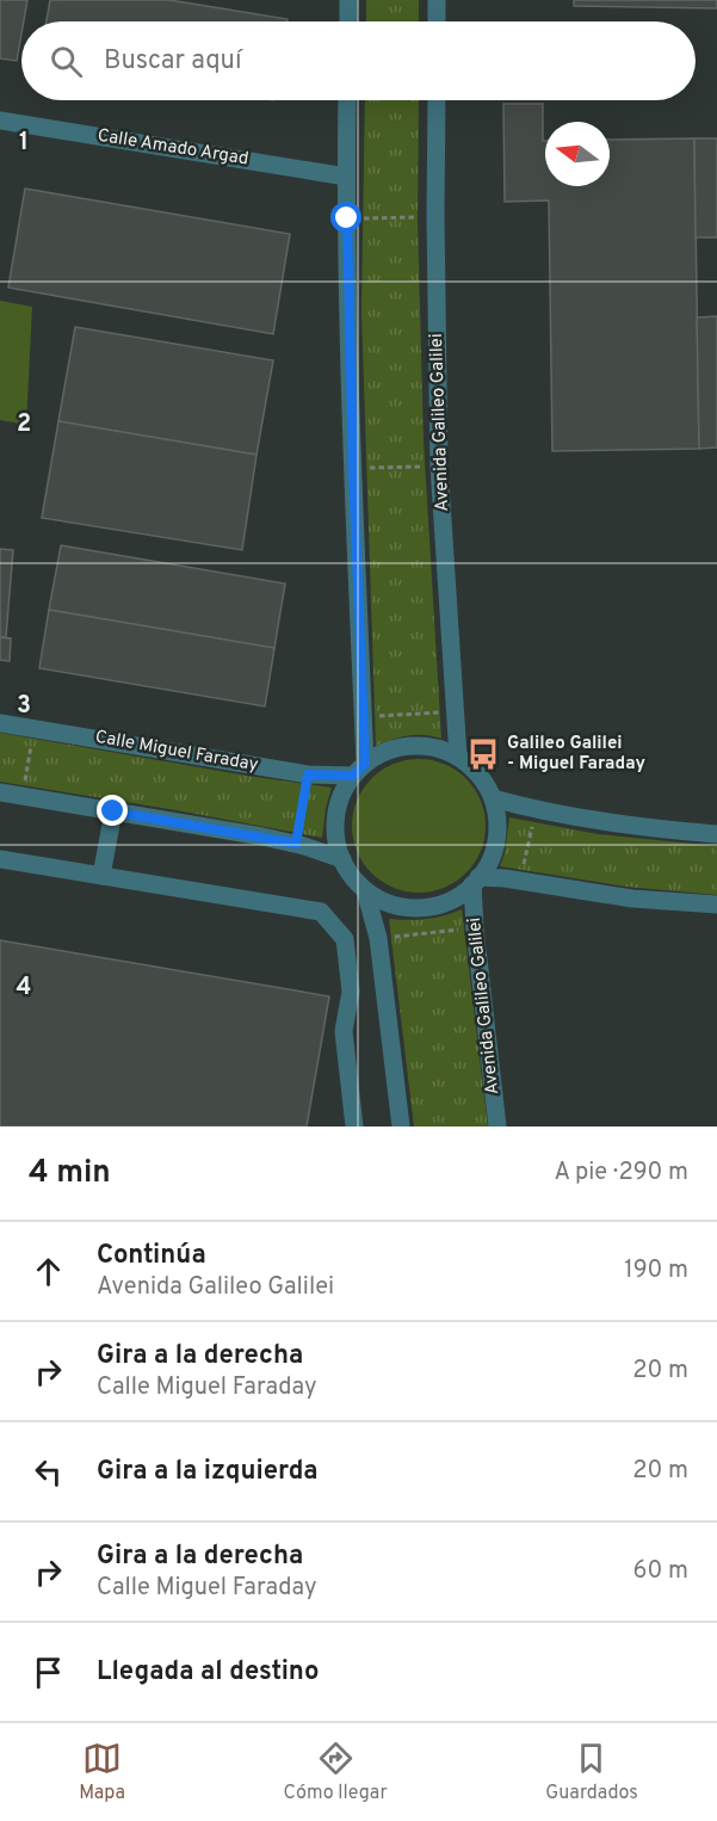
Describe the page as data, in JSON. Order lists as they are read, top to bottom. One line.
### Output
{"streets":{"street":["Calle Amado Argad","Avenida Galileo Galilei","Calle Miguel Faraday"]},"crossings":[["Avenida Galileo Galilei","Calle Miguel Faraday"]],"places":{"bus stop":["Galileo Galilei - Miguel Faraday"]},"north":"left","page":{"search":"Buscar aquí","heading":["4 min","A pie · 290 m"],"list":[["Continúa","Avenida Galileo Galilei","190 m"],["Gira a la derecha","Calle Miguel Faraday","20 m"],["Gira a la izquierda","20 m"],["Gira a la derecha","Calle Miguel Faraday","60 m"],"Llegada al destino"],"nav":["Mapa","Cómo llegar","Guardados"]},"grid":{"rows":["1","2","3","4"]}}
